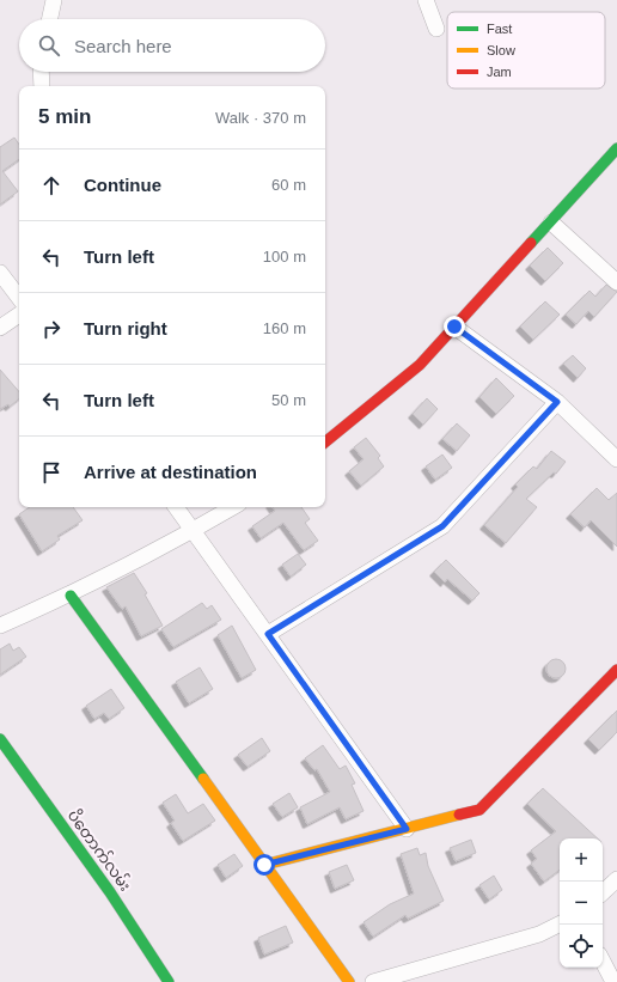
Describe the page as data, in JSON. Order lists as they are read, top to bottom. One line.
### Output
{"streets":{"street":["ပိတောက်လမ်း"]},"legend":["Fast","Slow","Jam"],"page":{"search":"Search here","heading":["5 min","Walk · 370 m"],"list":[["Continue","60 m"],["Turn left","100 m"],["Turn right","160 m"],["Turn left","50 m"],"Arrive at destination"],"map_buttons":["+","−"]}}
